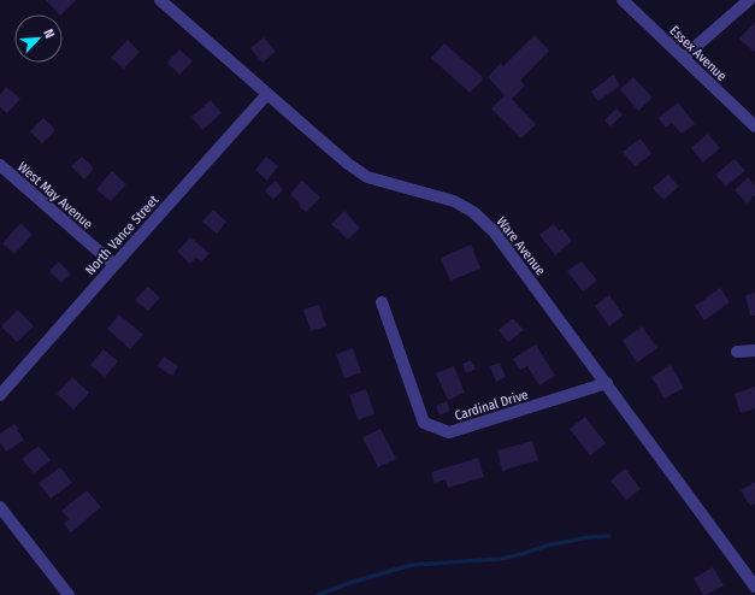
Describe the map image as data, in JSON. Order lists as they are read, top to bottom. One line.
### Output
{"streets":{"street":["Essex Avenue","West May Avenue","North Vance Street","Ware Avenue","Cardinal Drive"]},"crossings":[["West May Avenue","North Vance Street"],["North Vance Street","Ware Avenue"],["Ware Avenue","Cardinal Drive"]],"north":"top right"}
